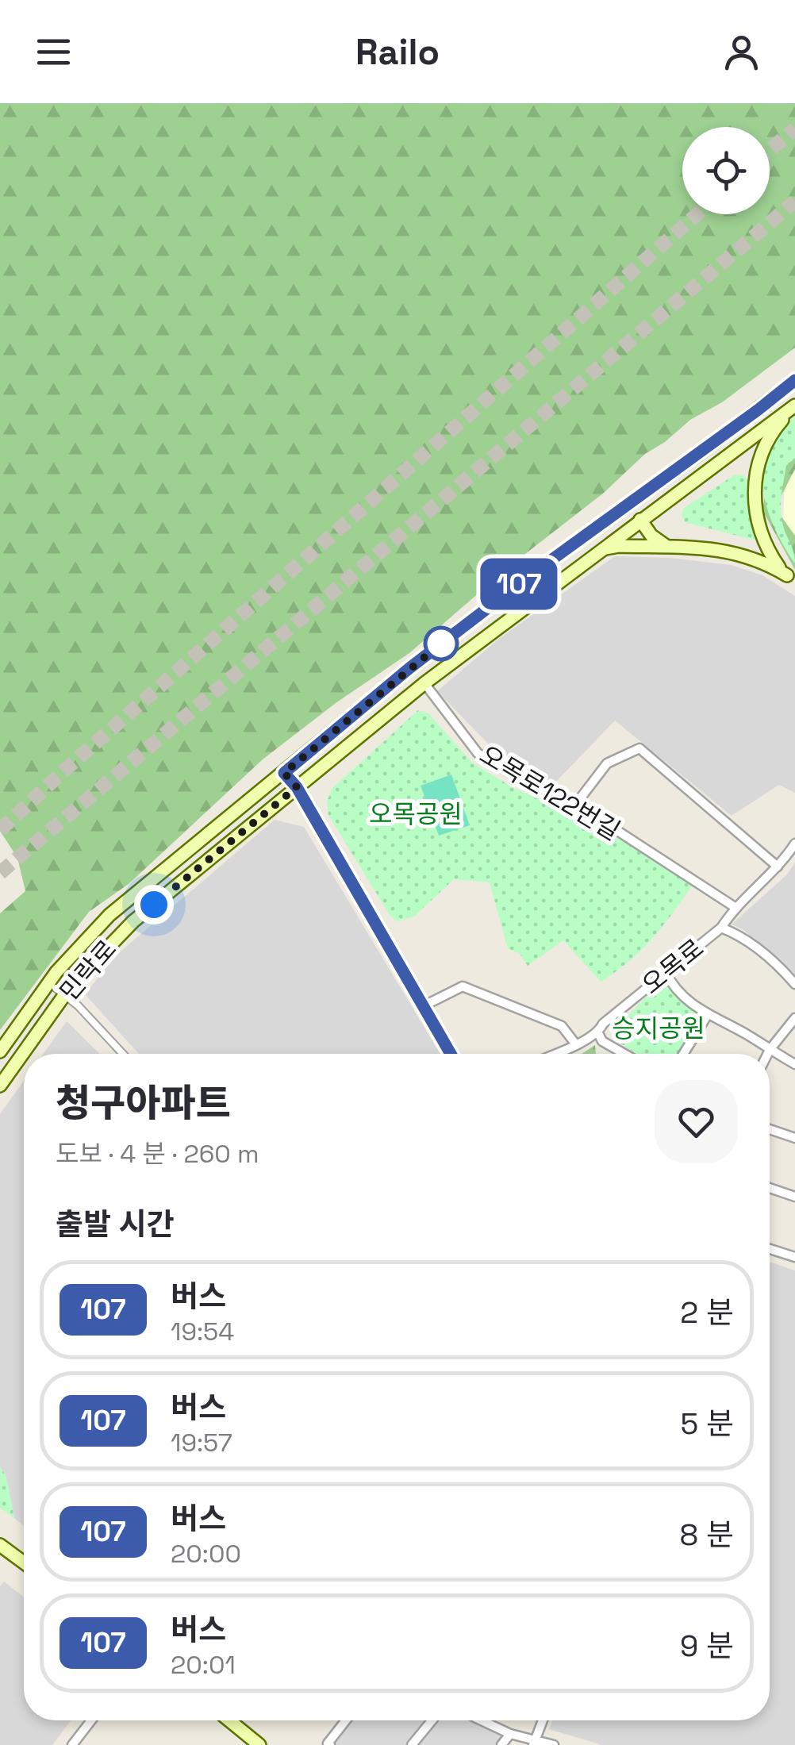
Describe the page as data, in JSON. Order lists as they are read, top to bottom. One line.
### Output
{"streets":{"main road":["민락로"],"street":["오목로122번길","오목로"]},"crossings":[["오목로122번길","오목로"],["오목로122번길","민락로"]],"parks":["오목공원","승지공원"],"lines":["bus line 107"],"page":{"header":"Railo","on_map":"107","heading":[["청구아파트","도보 · 4 분 · 260 m"],"출발 시간"],"list":[{"mark":"107","name":"버스","note":"19:54","value":"2 분"},{"mark":"107","name":"버스","note":"19:57","value":"5 분"},{"mark":"107","name":"버스","note":"20:00","value":"8 분"},{"mark":"107","name":"버스","note":"20:01","value":"9 분"}]}}
